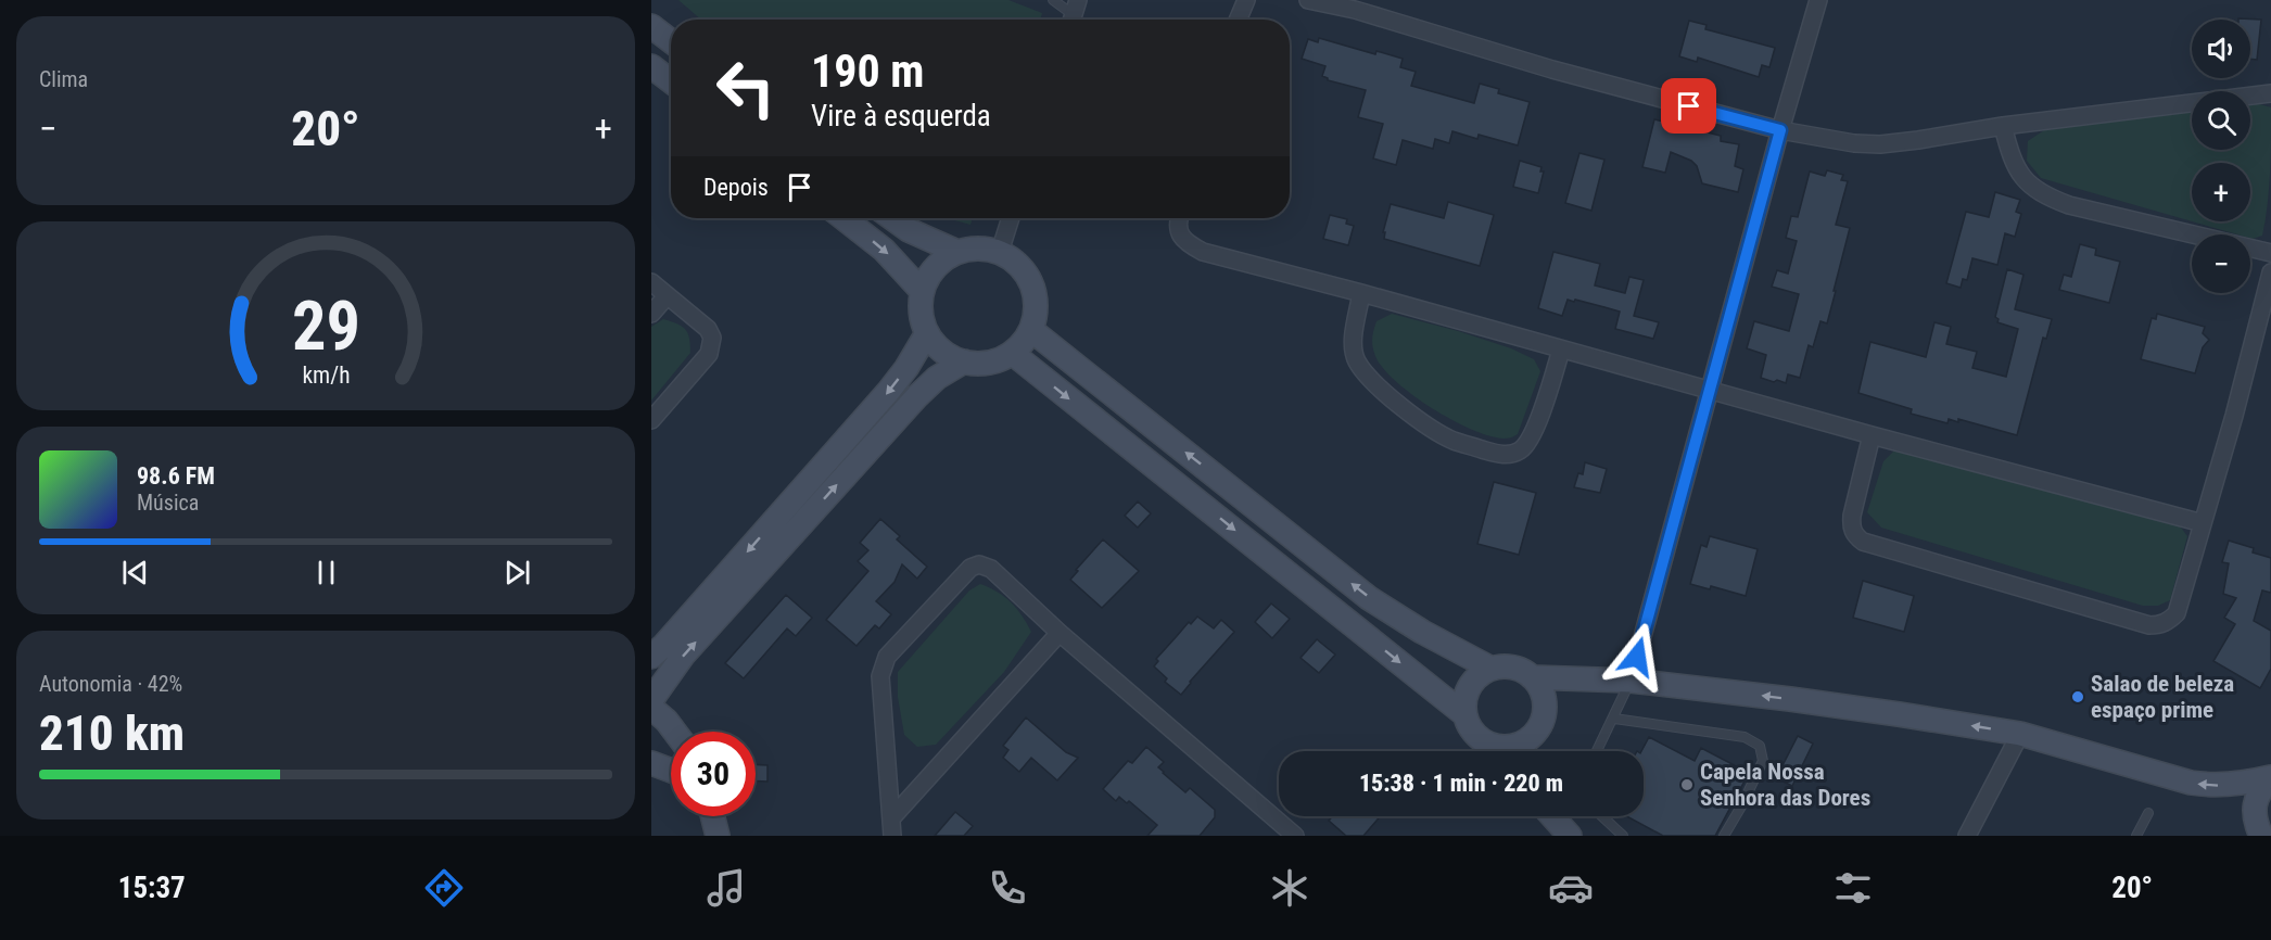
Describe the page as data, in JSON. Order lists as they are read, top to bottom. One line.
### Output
{"places":["Salao de beleza espaço prime","Capela Nossa Senhora das Dores"],"page":{"tile":["Clima",["Autonomia · 42%","210 km"]],"map_buttons":["+","−"],"turn":["190 m","Vire à esquerda"],"heat":["−","20°","+"],"then":"Depois","song":["98.6 FM","Música"],"limit":"30","trip":"15:38 · 1 min · 220 m","tabs":["15:37","20°"],"gauge":["29","km/h"]}}
